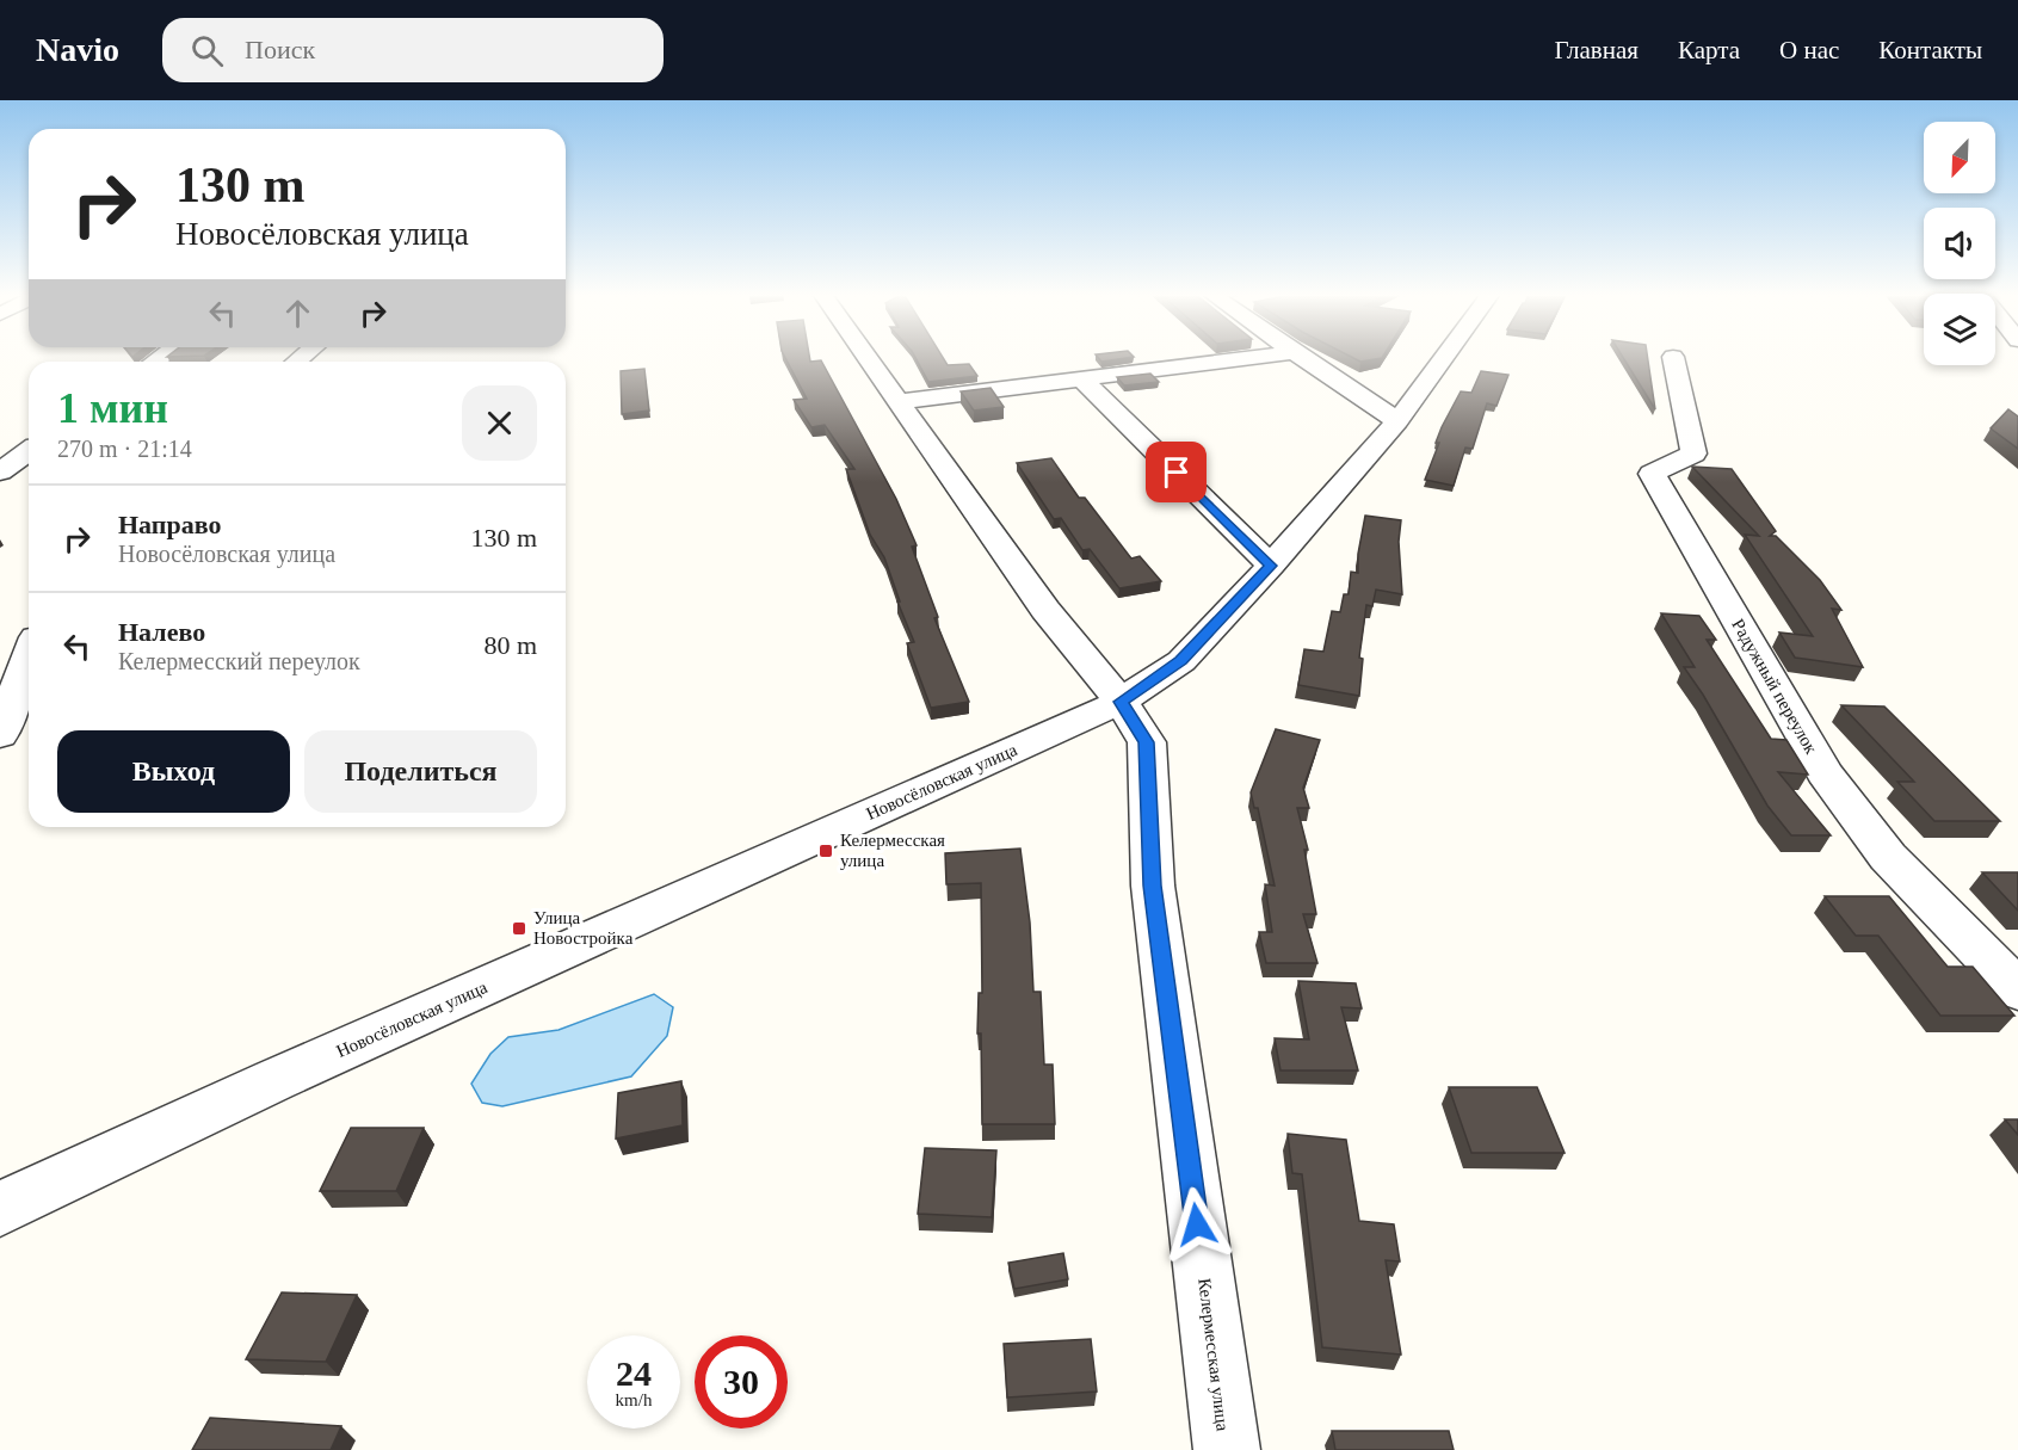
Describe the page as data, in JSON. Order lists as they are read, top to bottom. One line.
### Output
{"streets":{"street":["Радужный переулок","Новосёловская улица","Келермесская улица"]},"crossings":[["Новосёловская улица","Келермесская улица"]],"places":{"transit":["Келермесская улица","Улица Новостройка"]},"north":"bottom left","page":{"header":"Navio","search":"Поиск","nav":["Главная","Карта","О нас","Контакты"],"turn":["130 m","Новосёловская улица"],"heading":["1 мин","270 m · 21:14"],"list":[{"name":"Направо","note":"Новосёловская улица","value":"130 m"},{"name":"Налево","note":"Келермесский переулок","value":"80 m"}],"buttons":["Выход","Поделиться"],"speed":"24 km/h","limit":"30"}}
